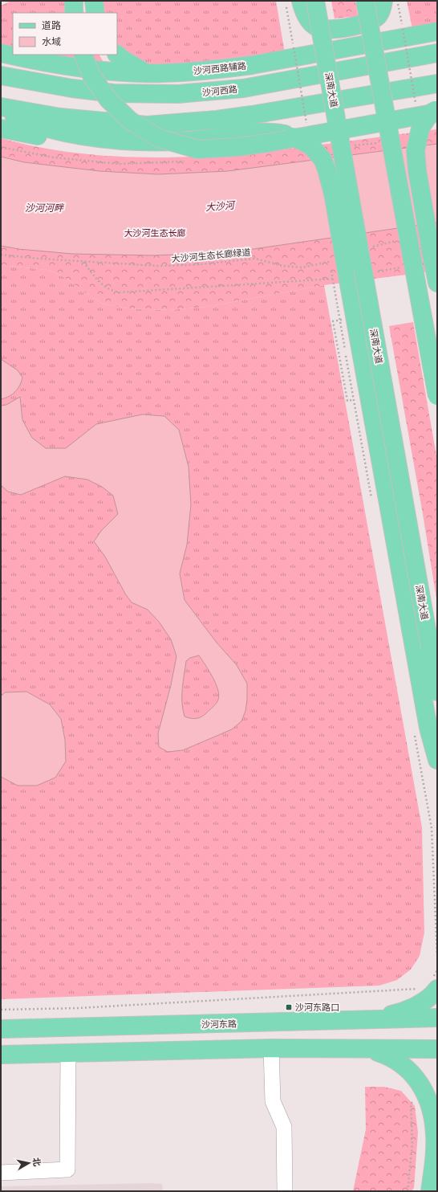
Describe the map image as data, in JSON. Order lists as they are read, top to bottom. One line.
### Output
{"streets":{"main road":["沙河西路辅路","深南大道","沙河西路","沙河东路"],"path":["大沙河生态长廊绿道"]},"water":["大沙河","沙河河畔"],"parks":["大沙河生态长廊"],"places":{"transit":["沙河东路口"]},"legend":["道路","水域"],"north":"right"}
